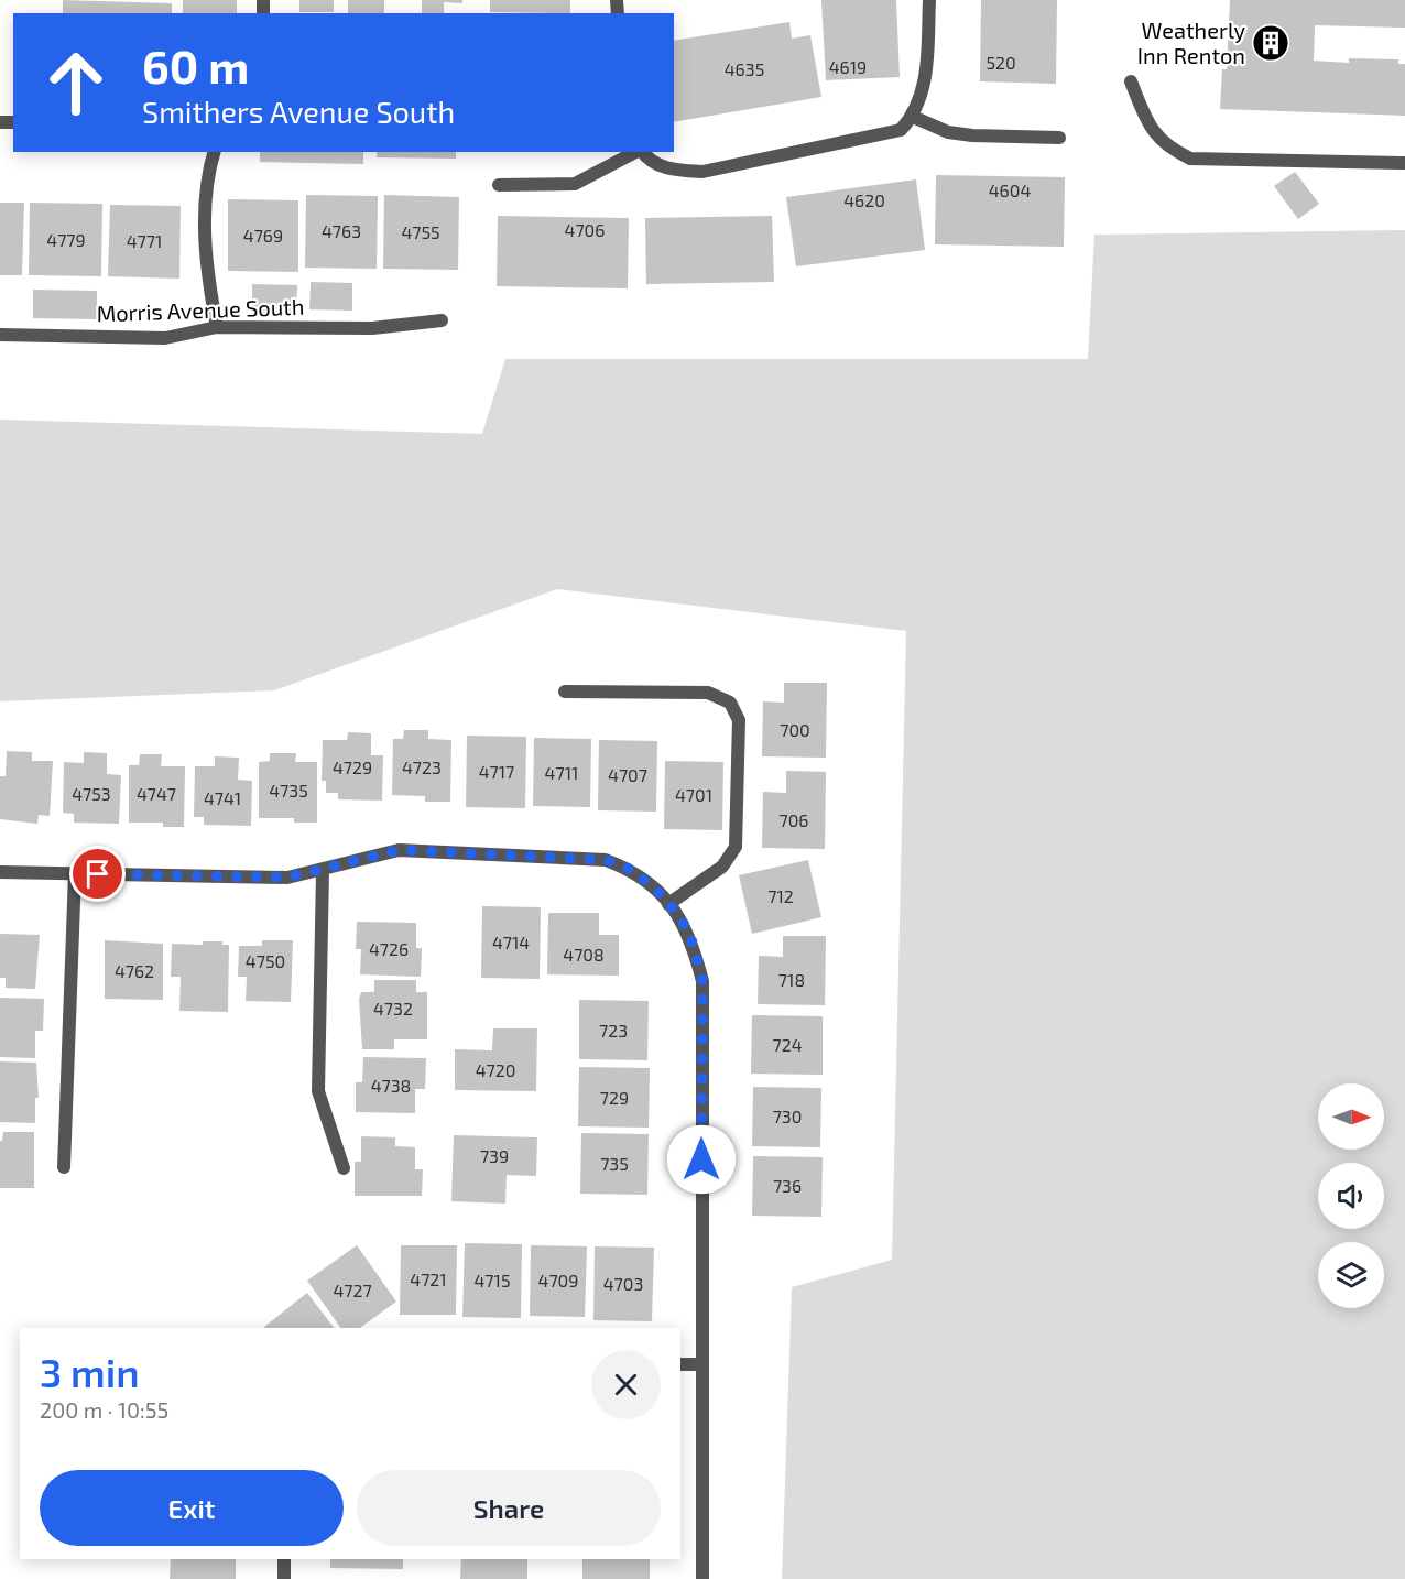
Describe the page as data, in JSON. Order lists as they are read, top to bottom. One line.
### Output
{"streets":{"street":["Morris Avenue South"]},"places":{"building":["Weatherly Inn Renton"]},"house_numbers":["520","4619","4635","4604","4620","4706","4763","4755","4769","4779","4771","700","4729","4723","4717","4711","4707","4735","4753","4747","4701","4741","706","712","4714","4726","4708","4750","4762","718","4732","723","724","4720","4738","729","730","739","735","736","4721","4715","4709","4703","4727"],"north":"right","page":{"turn":["60 m","Smithers Avenue South"],"heading":["3 min","200 m · 10:55"],"buttons":["Exit","Share"]}}
